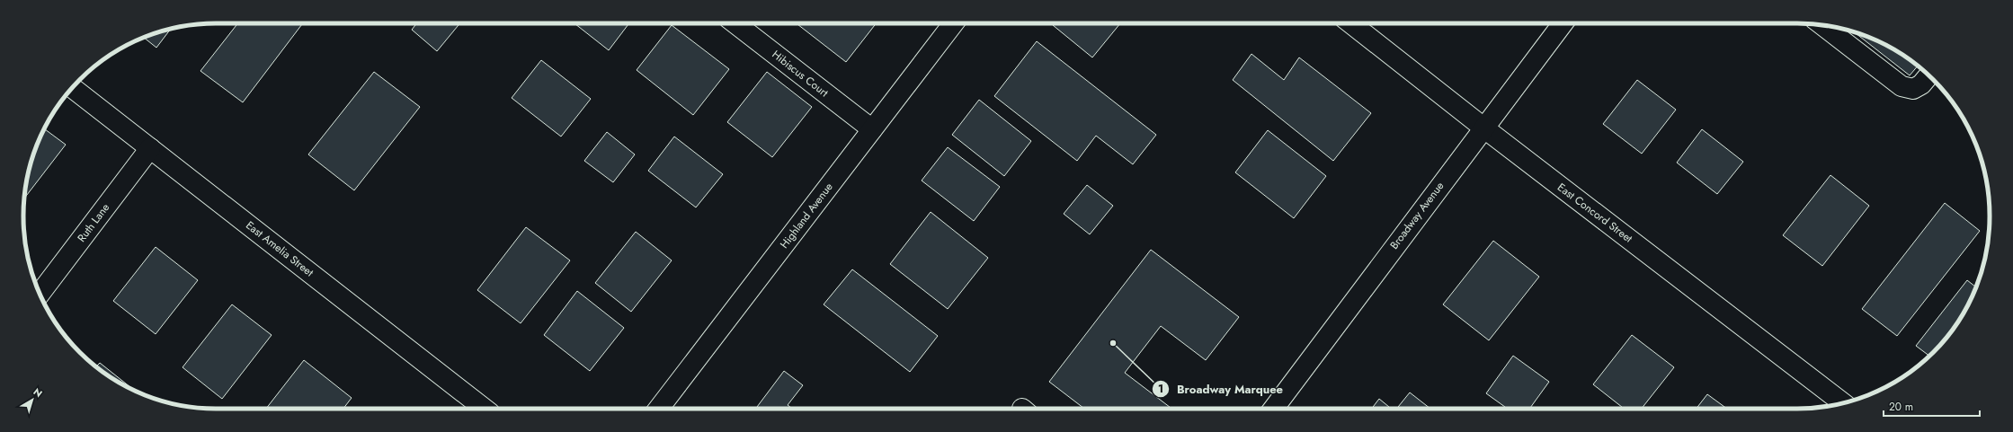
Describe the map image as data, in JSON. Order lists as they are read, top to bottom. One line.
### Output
{"streets":{"street":["Hibiscus Court","East Concord Street","Highland Avenue","Broadway Avenue","Ruth Lane","East Amelia Street"]},"crossings":[["Hibiscus Court","Highland Avenue"],["East Concord Street","Broadway Avenue"],["Ruth Lane","East Amelia Street"]],"places":["Broadway Marquee"],"scale_bar":"20 m","north":"top right"}
